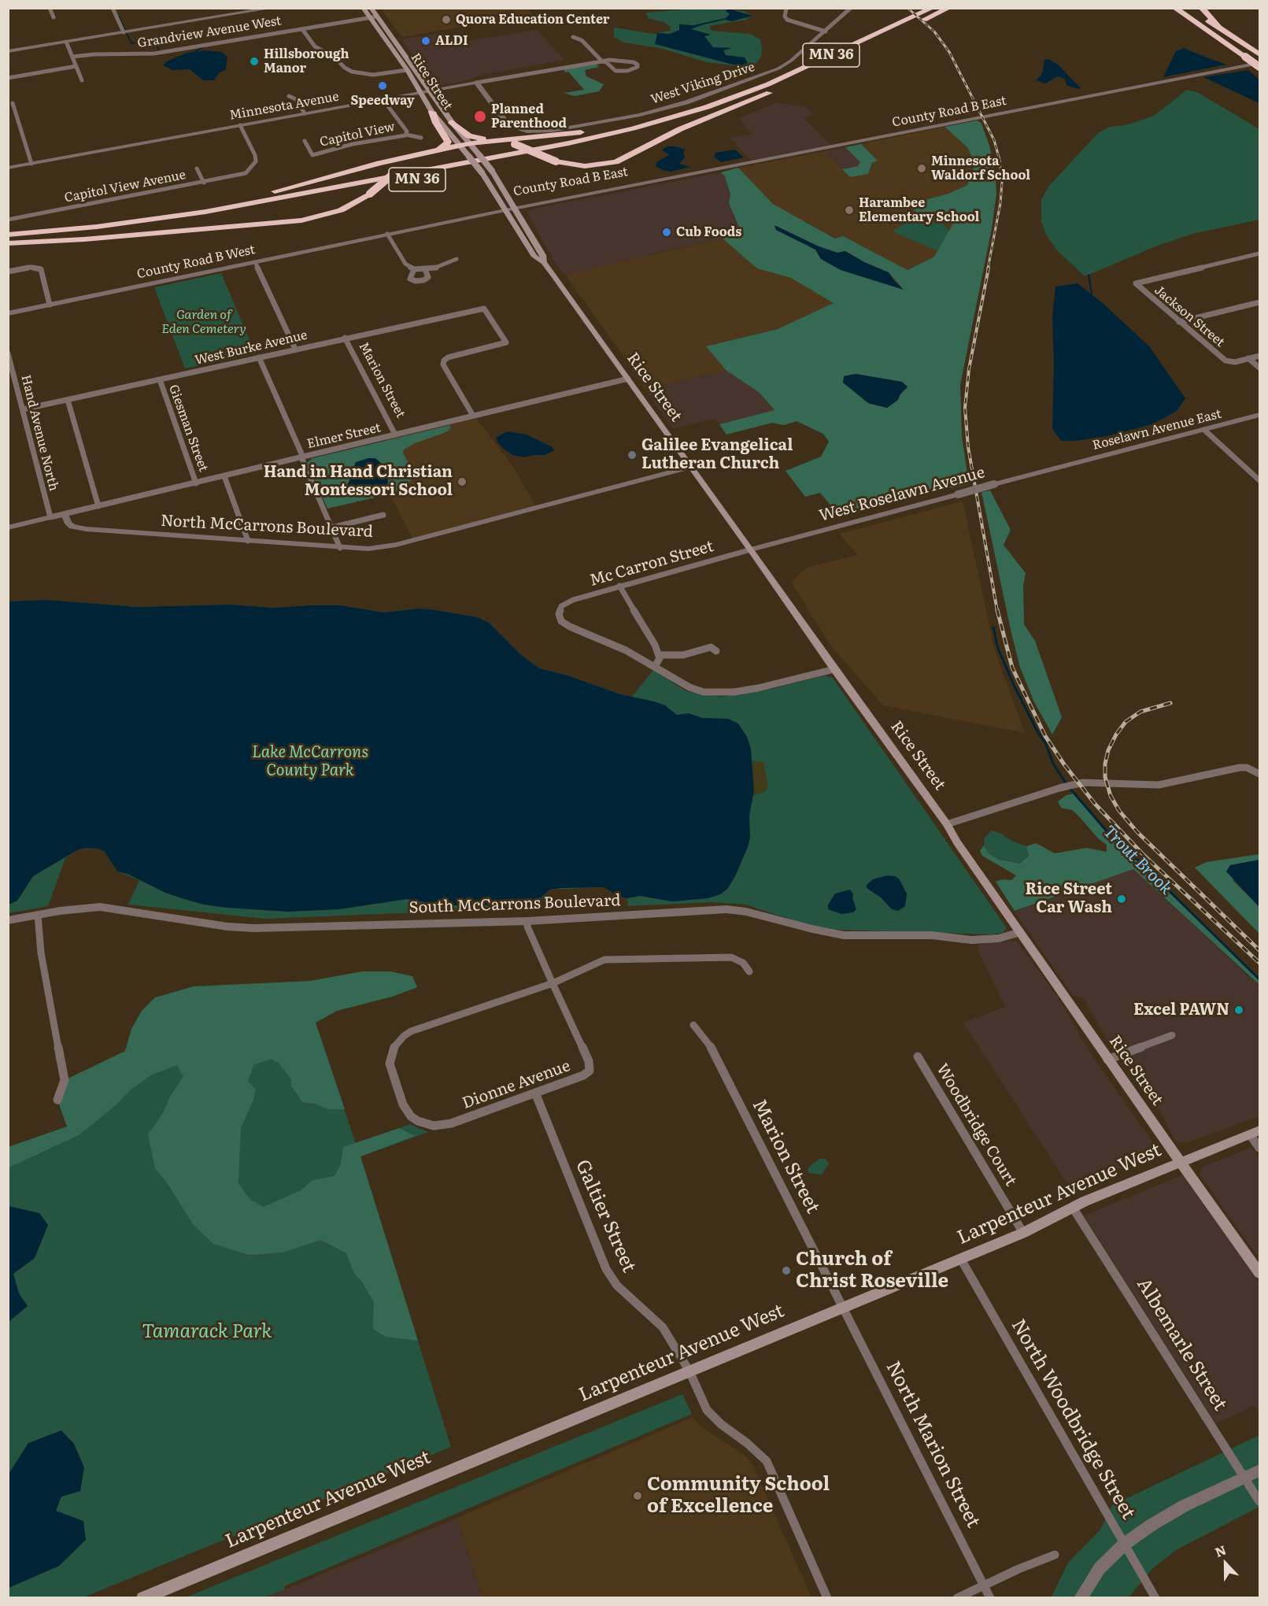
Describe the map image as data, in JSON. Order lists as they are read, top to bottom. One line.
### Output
{"streets":{"highway":["MN 36"],"main road":["Rice Street","Larpenteur Avenue West"],"street":["Grandview Avenue West","West Viking Drive","Minnesota Avenue","County Road B East","Capitol View","Capitol View Avenue","County Road B West","Jackson Street","West Burke Avenue","Marion Street","Giesman Street","Roselawn Avenue East","Hand Avenue North","Elmer Street","West Roselawn Avenue","North McCarrons Boulevard","Mc Carron Street","South McCarrons Boulevard","Dionne Avenue","Woodbridge Court","Galtier Street","Albemarle Street","North Woodbridge Street","North Marion Street"]},"crossings":[["Grandview Avenue West","Rice Street"],["Rice Street","Minnesota Avenue"],["Rice Street","County Road B East"],["Rice Street","County Road B West"],["Rice Street","Elmer Street"],["Rice Street","West Roselawn Avenue"],["Rice Street","North McCarrons Boulevard"],["Rice Street","Mc Carron Street"],["Rice Street","South McCarrons Boulevard"],["Rice Street","Larpenteur Avenue West"],["West Viking Drive","Minnesota Avenue"],["Minnesota Avenue","Capitol View"],["Minnesota Avenue","Capitol View Avenue"],["County Road B East","County Road B West"],["West Burke Avenue","Marion Street"],["West Burke Avenue","Giesman Street"],["West Burke Avenue","Hand Avenue North"],["West Burke Avenue","Elmer Street"],["Marion Street","Elmer Street"],["Marion Street","Larpenteur Avenue West"],["Marion Street","North Marion Street"],["Giesman Street","Elmer Street"],["Giesman Street","North McCarrons Boulevard"],["Roselawn Avenue East","West Roselawn Avenue"],["Hand Avenue North","Elmer Street"],["Elmer Street","North McCarrons Boulevard"],["West Roselawn Avenue","Mc Carron Street"],["Dionne Avenue","Galtier Street"],["Woodbridge Court","Larpenteur Avenue West"],["Larpenteur Avenue West","Galtier Street"],["Larpenteur Avenue West","Albemarle Street"],["Larpenteur Avenue West","North Woodbridge Street"],["Larpenteur Avenue West","North Marion Street"]],"water":["Trout Brook"],"parks":["Garden of Eden Cemetery","Lake McCarrons County Park","Tamarack Park"],"places":["Quora Education Center","ALDI","Hillsborough Manor","Speedway","Planned Parenthood","Minnesota Waldorf School","Harambee Elementary School","Cub Foods","Galilee Evangelical Lutheran Church","Hand in Hand Christian Montessori School","Rice Street Car Wash","Excel PAWN","Church of Christ Roseville","Community School of Excellence"],"north":"top"}
